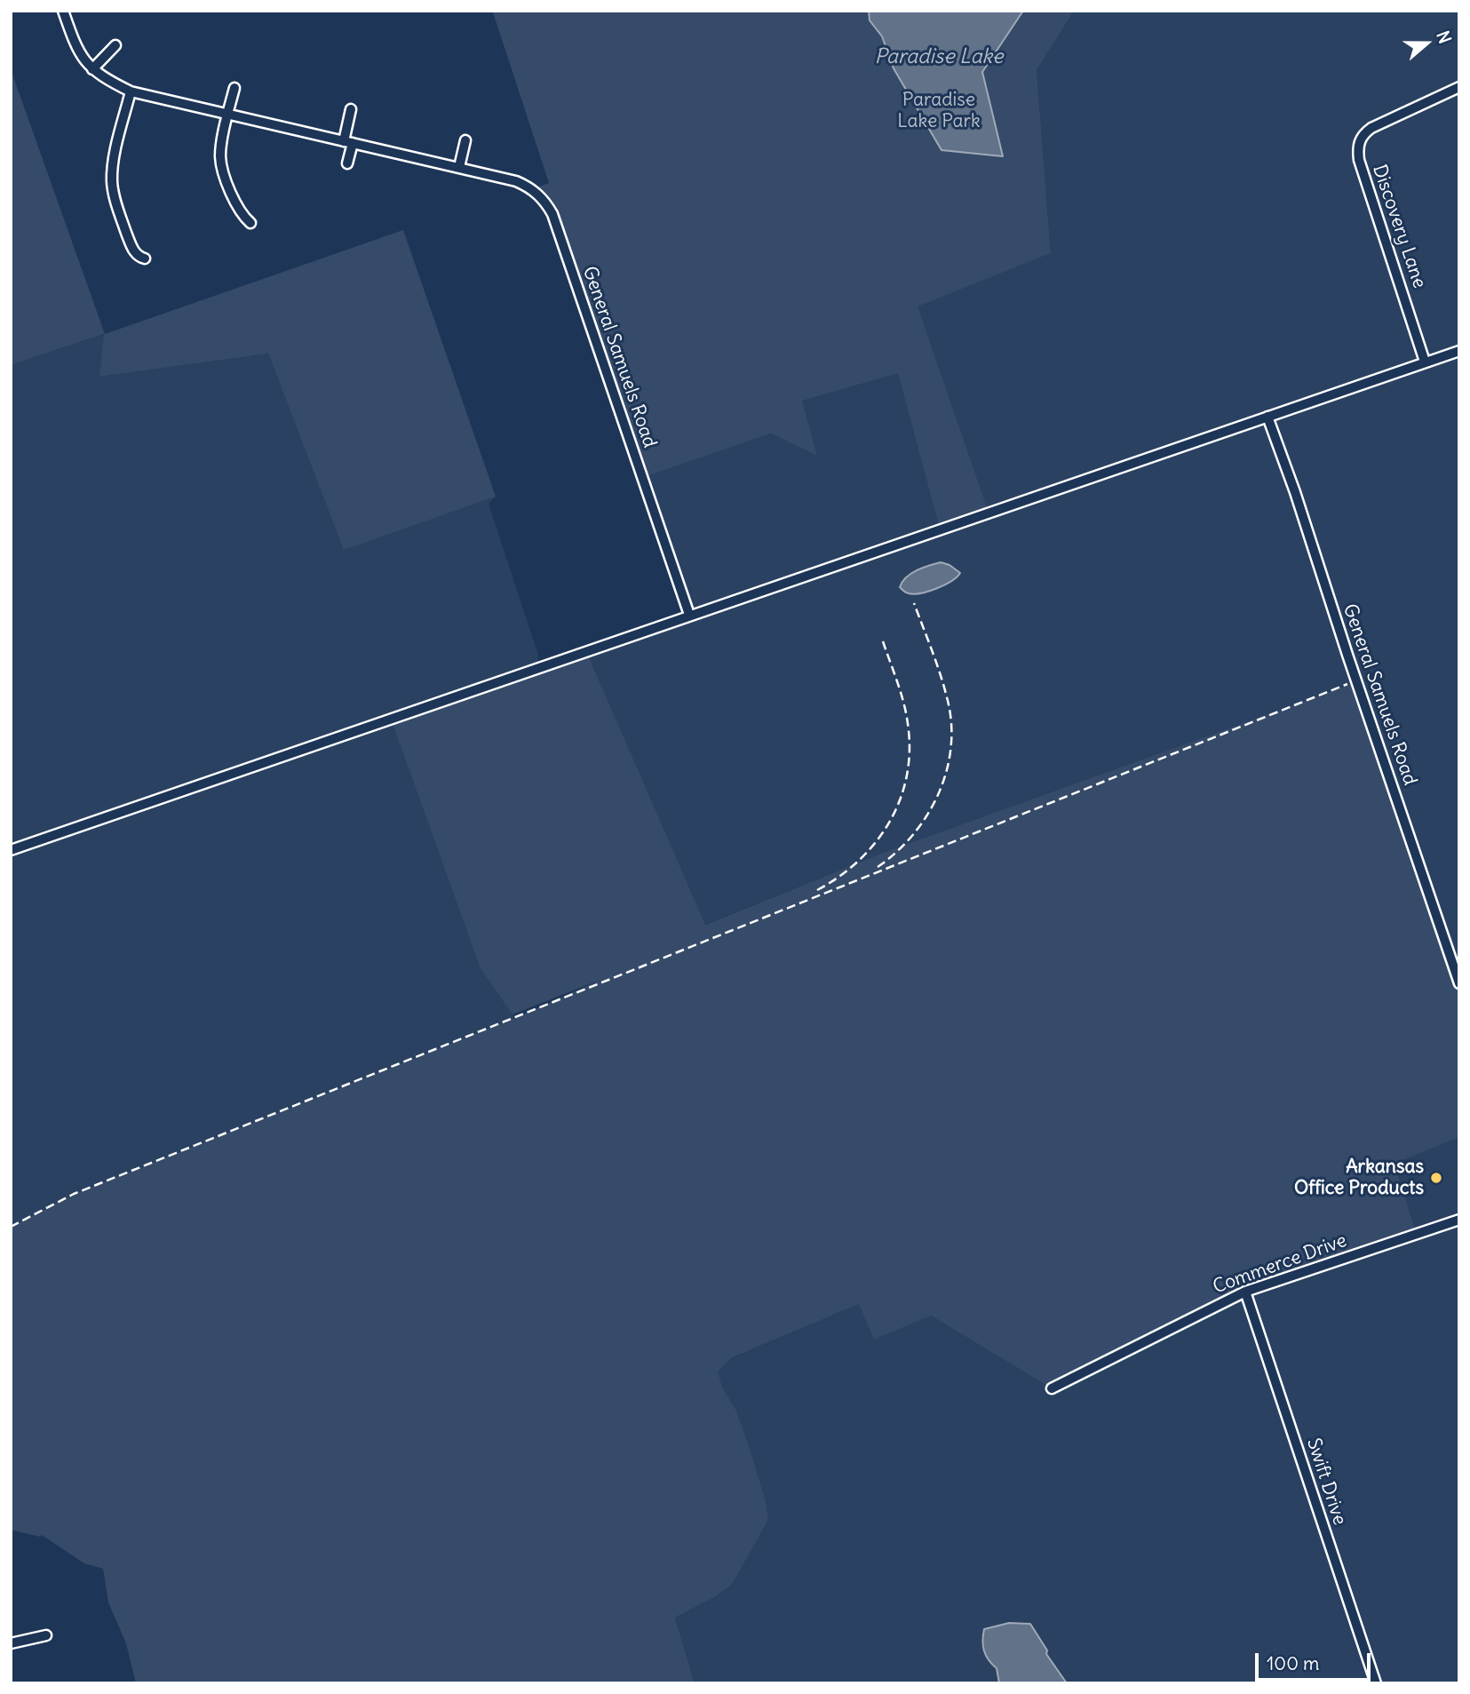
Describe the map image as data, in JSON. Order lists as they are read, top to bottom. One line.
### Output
{"streets":{"street":["Discovery Lane","General Samuels Road","Commerce Drive","Swift Drive"]},"crossings":[["Commerce Drive","Swift Drive"]],"water":["Paradise Lake"],"parks":["Paradise Lake Park"],"places":["Arkansas Office Products"],"scale_bar":"100 m","north":"right"}
